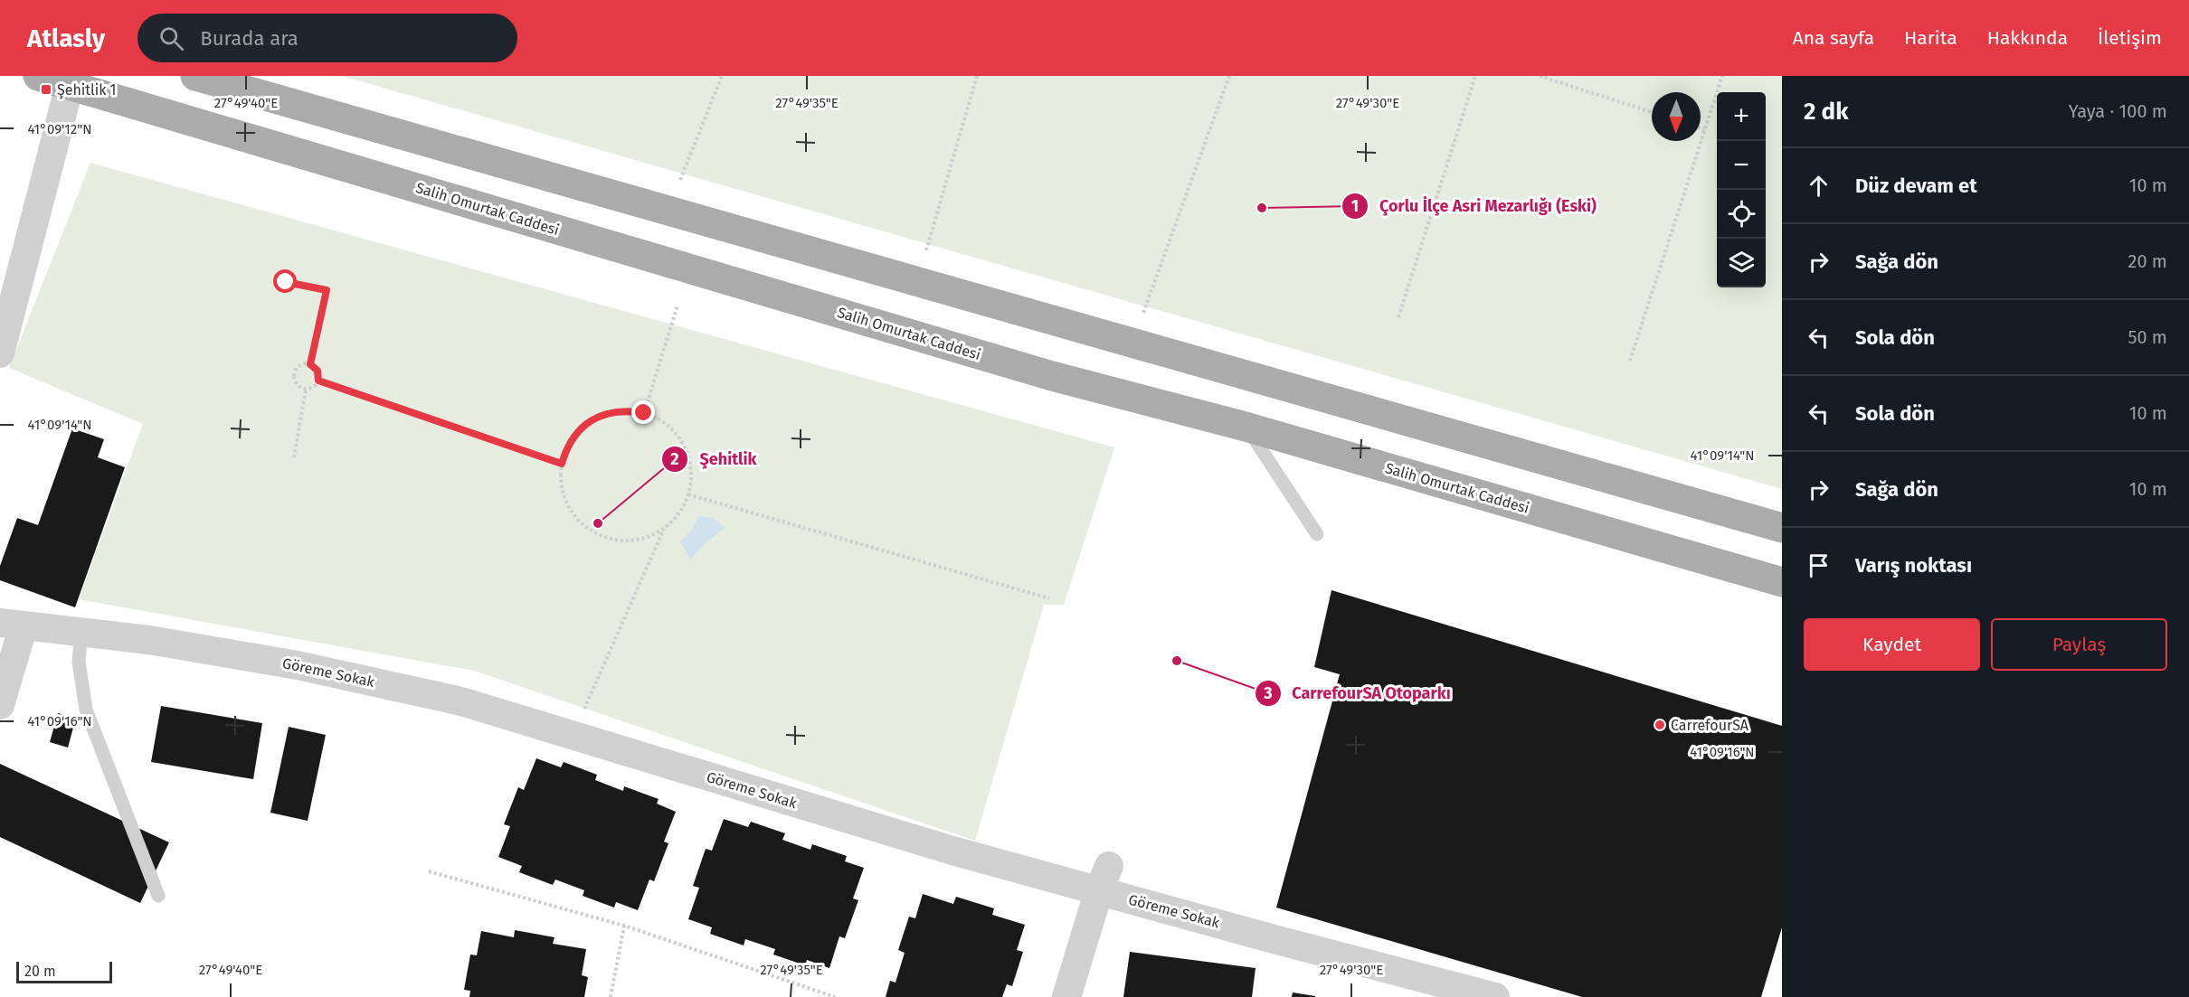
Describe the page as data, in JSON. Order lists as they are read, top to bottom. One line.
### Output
{"streets":{"main road":["Salih Omurtak Caddesi"],"street":["Göreme Sokak"]},"places":{"transit":["Şehitlik 1"],"other":["Çorlu İlçe Asri Mezarlığı (Eski)","Şehitlik","CarrefourSA Otoparkı","CarrefourSA"]},"scale_bar":"20 m","north":"bottom","page":{"header":"Atlasly","search":"Burada ara","nav":["Ana sayfa","Harita","Hakkında","İletişim"],"heading":["2 dk","Yaya · 100 m"],"map_buttons":["+","−"],"list":[["Düz devam et","10 m"],["Sağa dön","20 m"],["Sola dön","50 m"],["Sola dön","10 m"],["Sağa dön","10 m"],"Varış noktası"],"buttons":["Kaydet","Paylaş"],"scale":"20 m"},"coordinates":["27°49'40\"E","27°49'35\"E","27°49'30\"E","41°09'12\"N","41°09'14\"N","41°09'16\"N"]}
